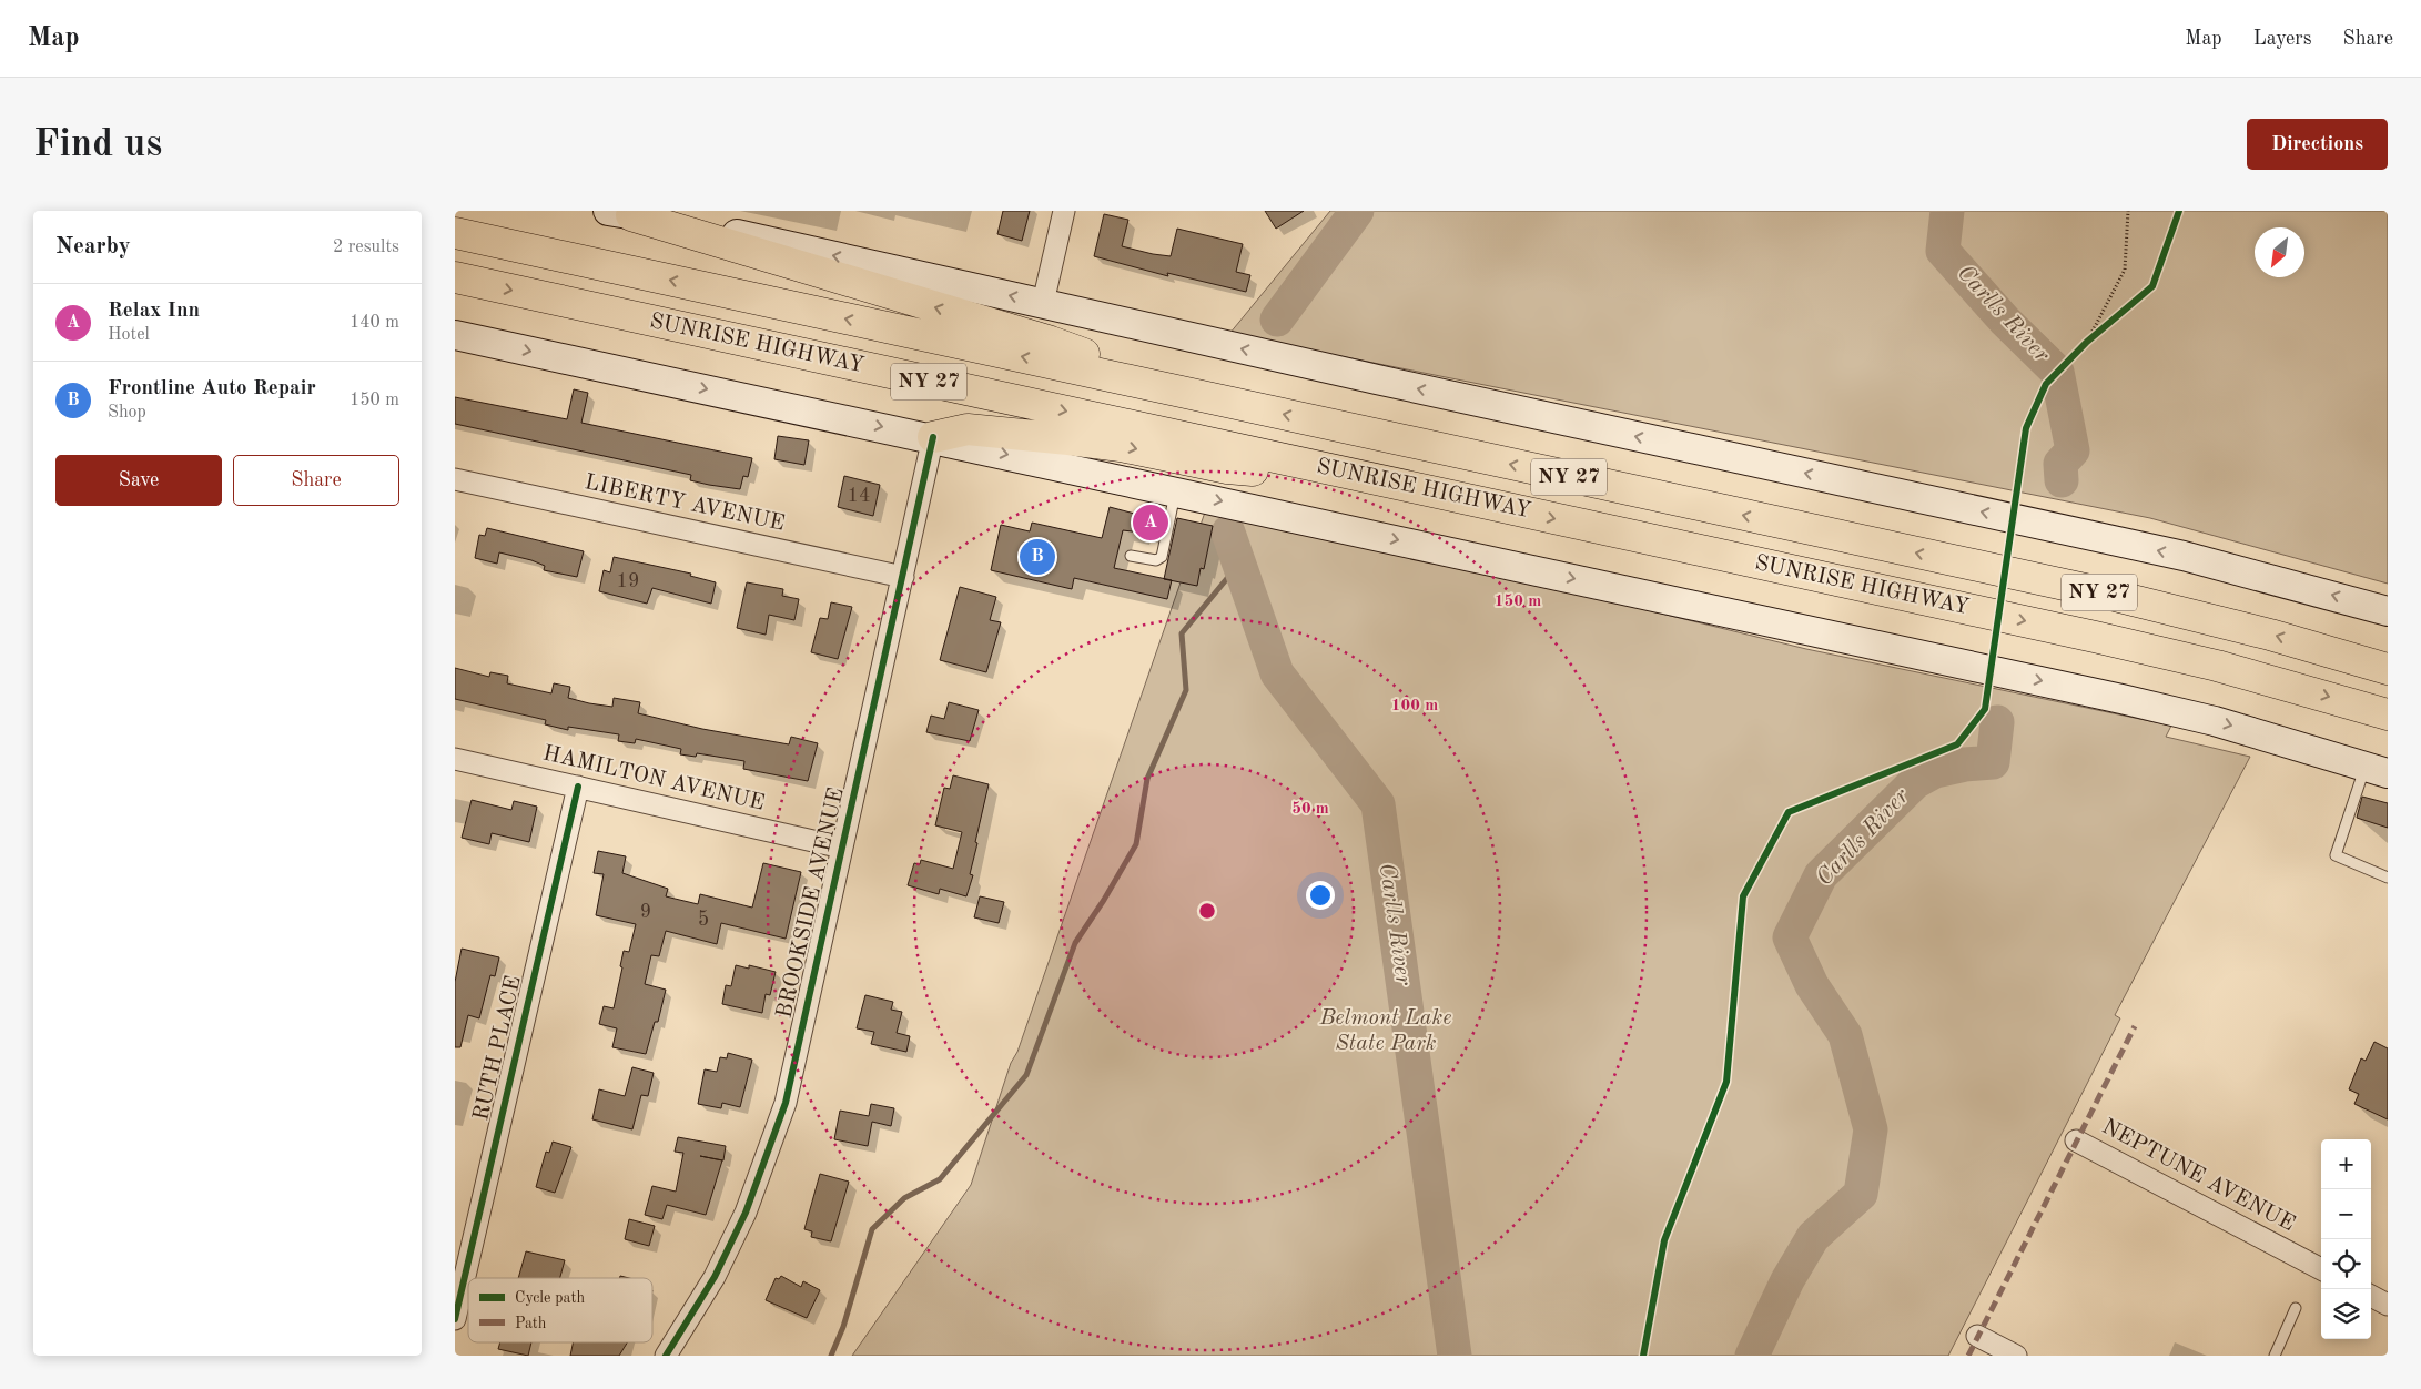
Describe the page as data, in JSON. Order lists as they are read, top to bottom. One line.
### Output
{"streets":{"highway":["SUNRISE HIGHWAY","NY 27"],"street":["LIBERTY AVENUE","HAMILTON AVENUE","BROOKSIDE AVENUE","RUTH PLACE","NEPTUNE AVENUE"]},"crossings":[["LIBERTY AVENUE","BROOKSIDE AVENUE"],["HAMILTON AVENUE","BROOKSIDE AVENUE"],["HAMILTON AVENUE","RUTH PLACE"]],"water":["Carlls River"],"parks":["Belmont Lake State Park"],"house_numbers":["14","19","9","5"],"legend":["Cycle path","Path"],"north":"bottom left","page":{"header":"Map","nav":["Map","Layers","Share"],"buttons":["Directions",["Save","Share"]],"title":"Find us","heading":["Nearby","2 results"],"list":[{"mark":"A","name":"Relax Inn","note":"Hotel","value":"140 m"},{"mark":"B","name":"Frontline Auto Repair","note":"Shop","value":"150 m"}],"pins":["A","B"],"map_buttons":["+","−"]},"rings":["150 m","100 m","50 m"]}
